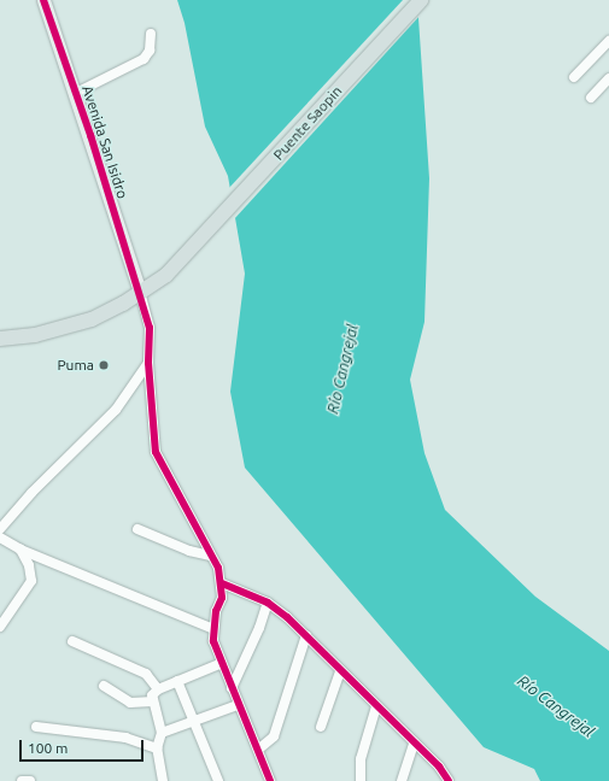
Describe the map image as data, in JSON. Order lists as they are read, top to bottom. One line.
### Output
{"streets":{"main road":["Puente Saopin"],"street":["Avenida San Isidro"]},"crossings":[["Puente Saopin","Avenida San Isidro"]],"water":["Río Cangrejal"],"places":["Puma"],"scale_bar":"100 m"}
